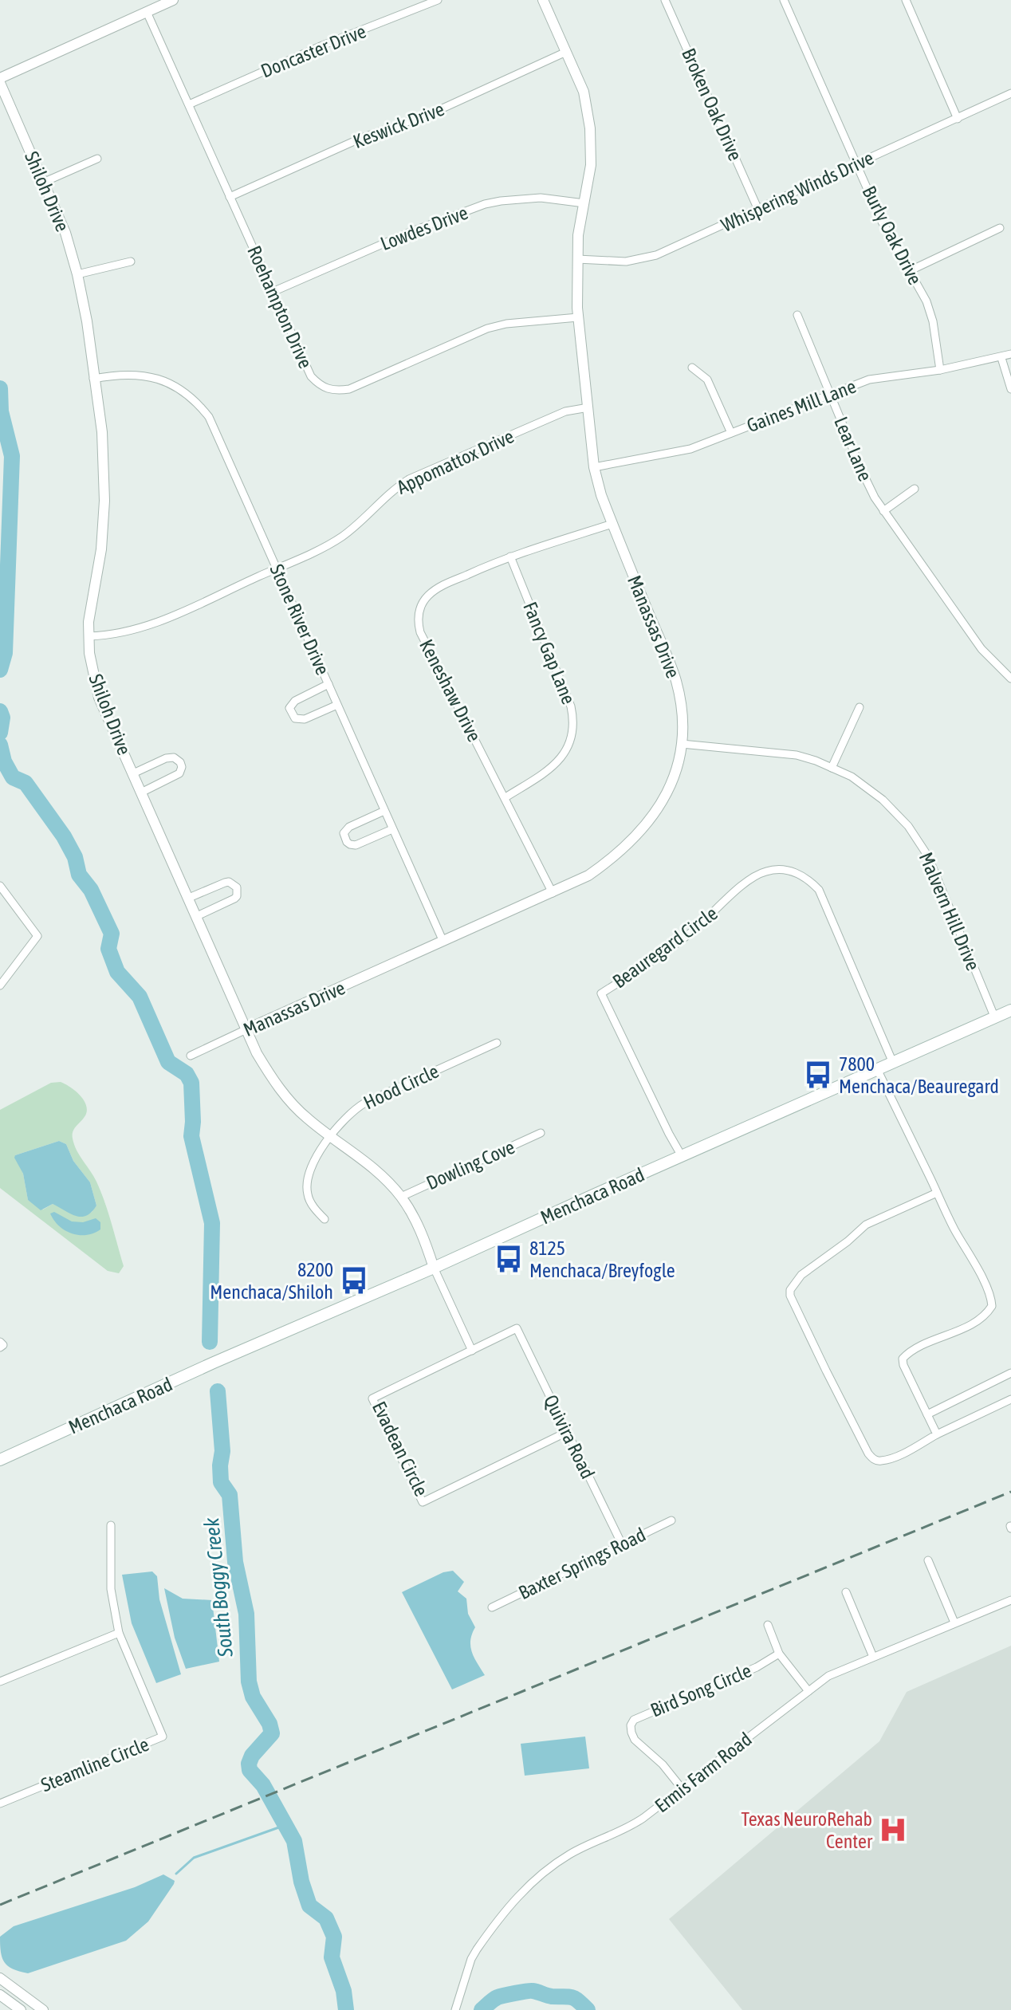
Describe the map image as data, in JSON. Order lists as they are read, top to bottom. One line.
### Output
{"streets":{"main road":["Menchaca Road"],"street":["Doncaster Drive","Broken Oak Drive","Keswick Drive","Shiloh Drive","Whispering Winds Drive","Lowdes Drive","Burly Oak Drive","Roehampton Drive","Gaines Mill Lane","Lear Lane","Appomattox Drive","Stone River Drive","Manassas Drive","Fancy Gap Lane","Keneshaw Drive","Malvern Hill Drive","Beauregard Circle","Hood Circle","Dowling Cove","Quivira Road","Evadean Circle","Baxter Springs Road","Bird Song Circle","Steamline Circle","Ermis Farm Road"]},"crossings":[["Doncaster Drive","Roehampton Drive"],["Broken Oak Drive","Whispering Winds Drive"],["Keswick Drive","Roehampton Drive"],["Keswick Drive","Manassas Drive"],["Shiloh Drive","Appomattox Drive"],["Shiloh Drive","Stone River Drive"],["Shiloh Drive","Manassas Drive"],["Shiloh Drive","Hood Circle"],["Shiloh Drive","Dowling Cove"],["Shiloh Drive","Menchaca Road"],["Whispering Winds Drive","Burly Oak Drive"],["Whispering Winds Drive","Manassas Drive"],["Lowdes Drive","Roehampton Drive"],["Lowdes Drive","Manassas Drive"],["Burly Oak Drive","Gaines Mill Lane"],["Roehampton Drive","Manassas Drive"],["Gaines Mill Lane","Lear Lane"],["Gaines Mill Lane","Manassas Drive"],["Appomattox Drive","Stone River Drive"],["Appomattox Drive","Manassas Drive"],["Stone River Drive","Manassas Drive"],["Manassas Drive","Keneshaw Drive"],["Manassas Drive","Malvern Hill Drive"],["Fancy Gap Lane","Keneshaw Drive"],["Malvern Hill Drive","Menchaca Road"],["Beauregard Circle","Menchaca Road"],["Quivira Road","Evadean Circle"],["Quivira Road","Baxter Springs Road"],["Bird Song Circle","Ermis Farm Road"]],"water":["South Boggy Creek"],"places":{"bus stop":["7800 Menchaca/Beauregard","8125 Menchaca/Breyfogle","8200 Menchaca/Shiloh"],"hospital":["Texas NeuroRehab Center"]}}
